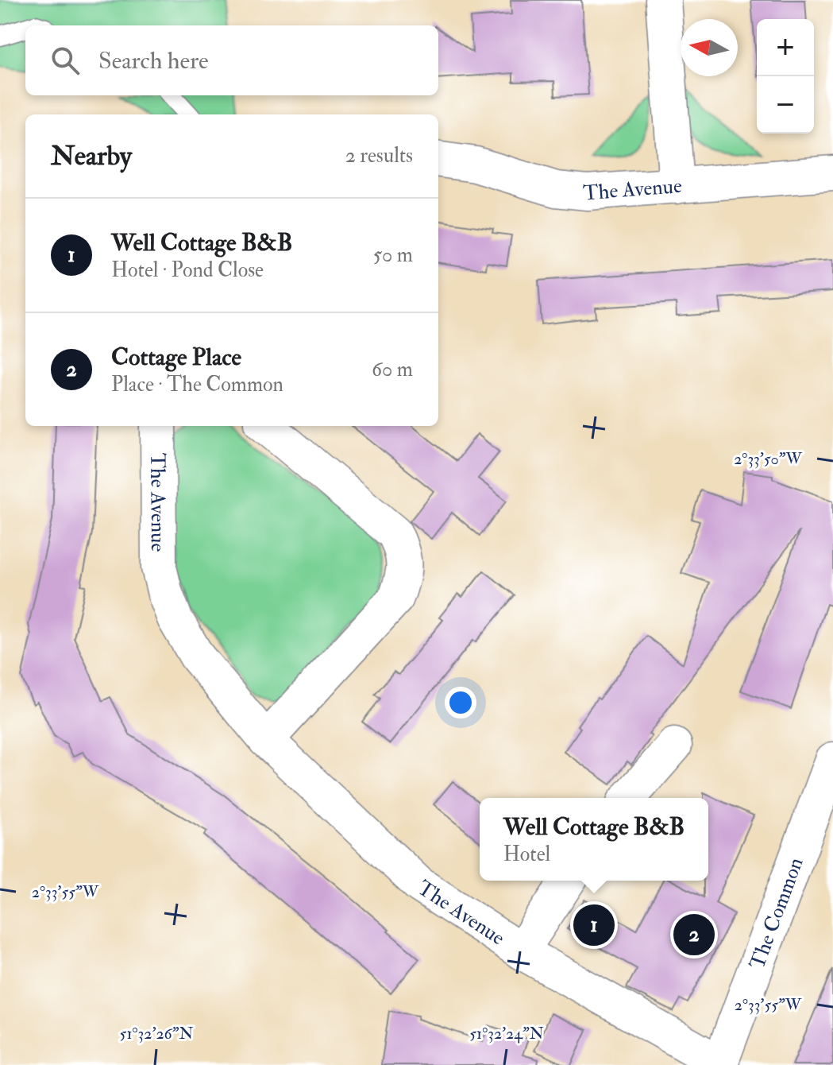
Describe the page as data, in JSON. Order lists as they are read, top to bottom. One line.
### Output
{"streets":{"street":["The Avenue","The Common"]},"crossings":[["The Avenue","The Common"]],"north":"left","page":{"map_buttons":["+","−"],"search":"Search here","heading":["Nearby","2 results"],"list":[{"mark":"1","name":"Well Cottage B&B","note":"Hotel · Pond Close","value":"50 m"},{"mark":"2","name":"Cottage Place","note":"Place · The Common","value":"60 m"}],"popup":["Well Cottage B&B","Hotel"],"pins":["1","2"]},"coordinates":["2°33'50\"W","2°33'55\"W","51°32'26\"N","51°32'24\"N"]}
